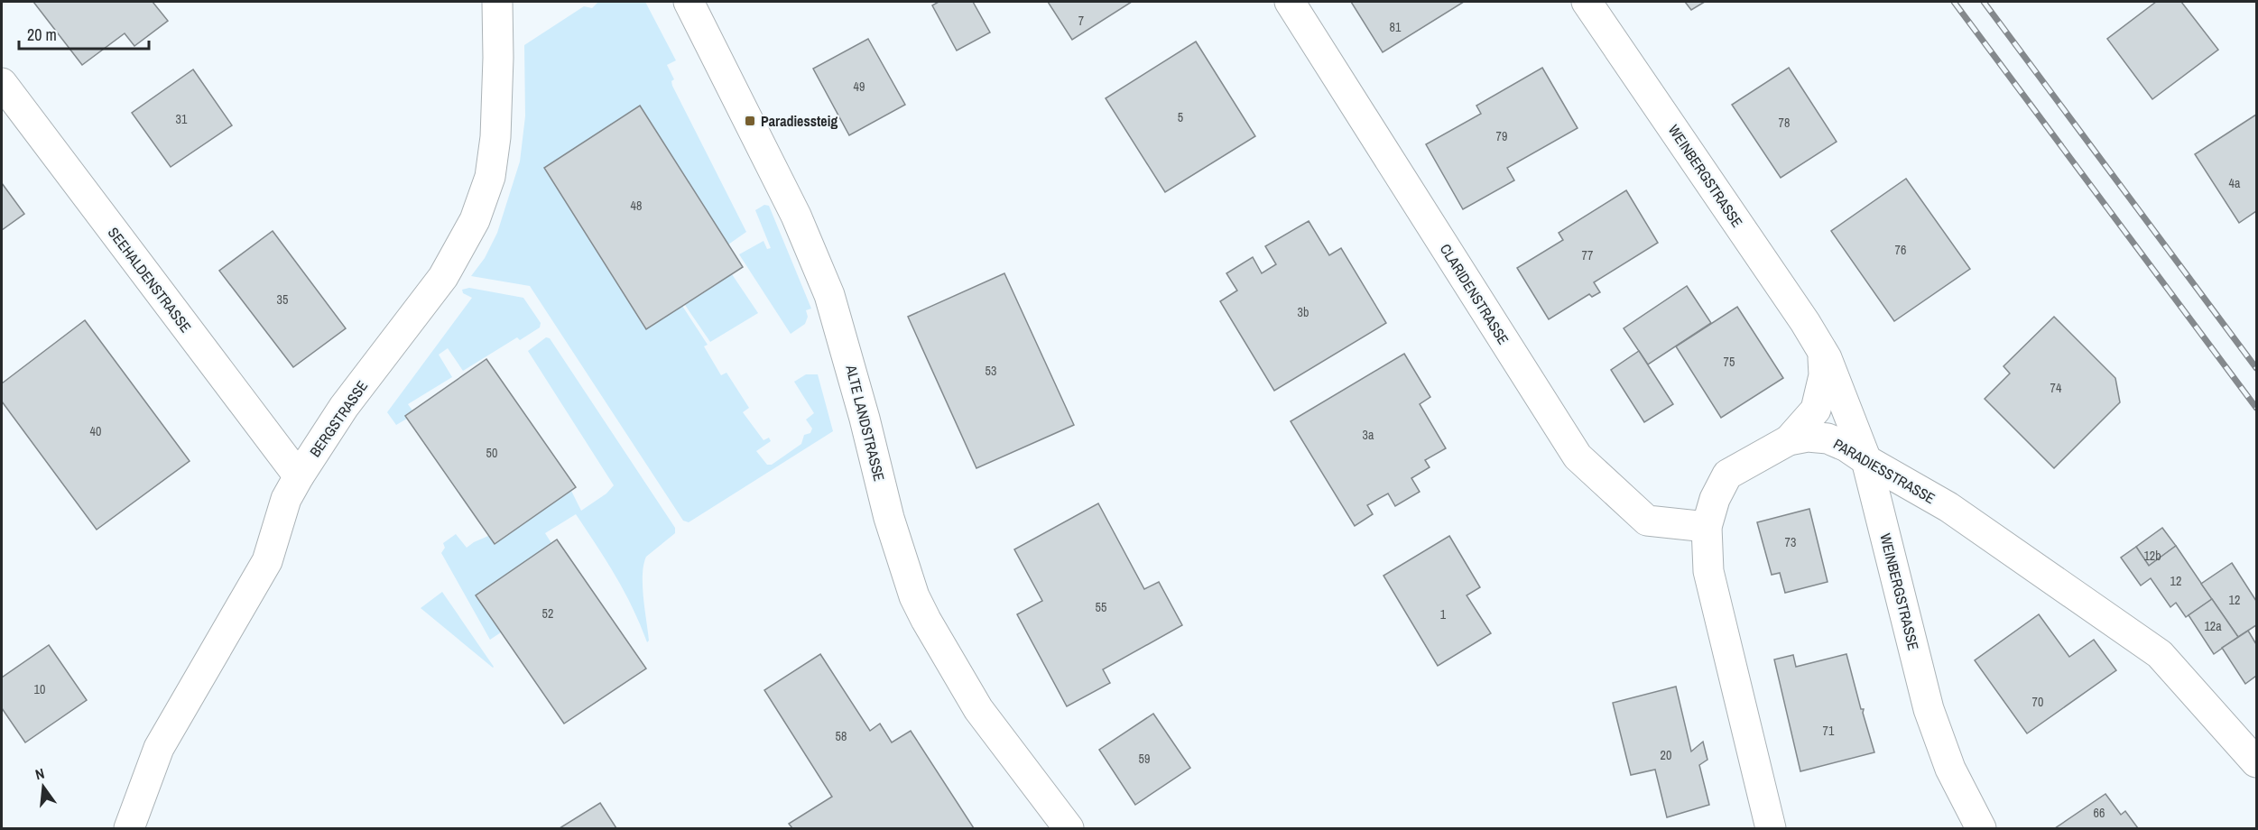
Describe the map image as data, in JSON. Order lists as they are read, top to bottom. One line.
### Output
{"streets":{"street":["WEINBERGSTRASSE","SEEHALDENSTRASSE","CLARIDENSTRASSE","BERGSTRASSE","ALTE LANDSTRASSE","PARADIESSTRASSE"]},"crossings":[["WEINBERGSTRASSE","PARADIESSTRASSE"],["SEEHALDENSTRASSE","BERGSTRASSE"],["CLARIDENSTRASSE","PARADIESSTRASSE"]],"places":{"transit":["Paradiessteig"]},"house_numbers":["7","81","49","5","31","78","79","4a","48","76","77","35","3b","75","53","74","40","3a","50","73","12b","12","12","55","52","1","12a","10","70","71","58","20","59","66"],"scale_bar":"20 m","north":"top"}
